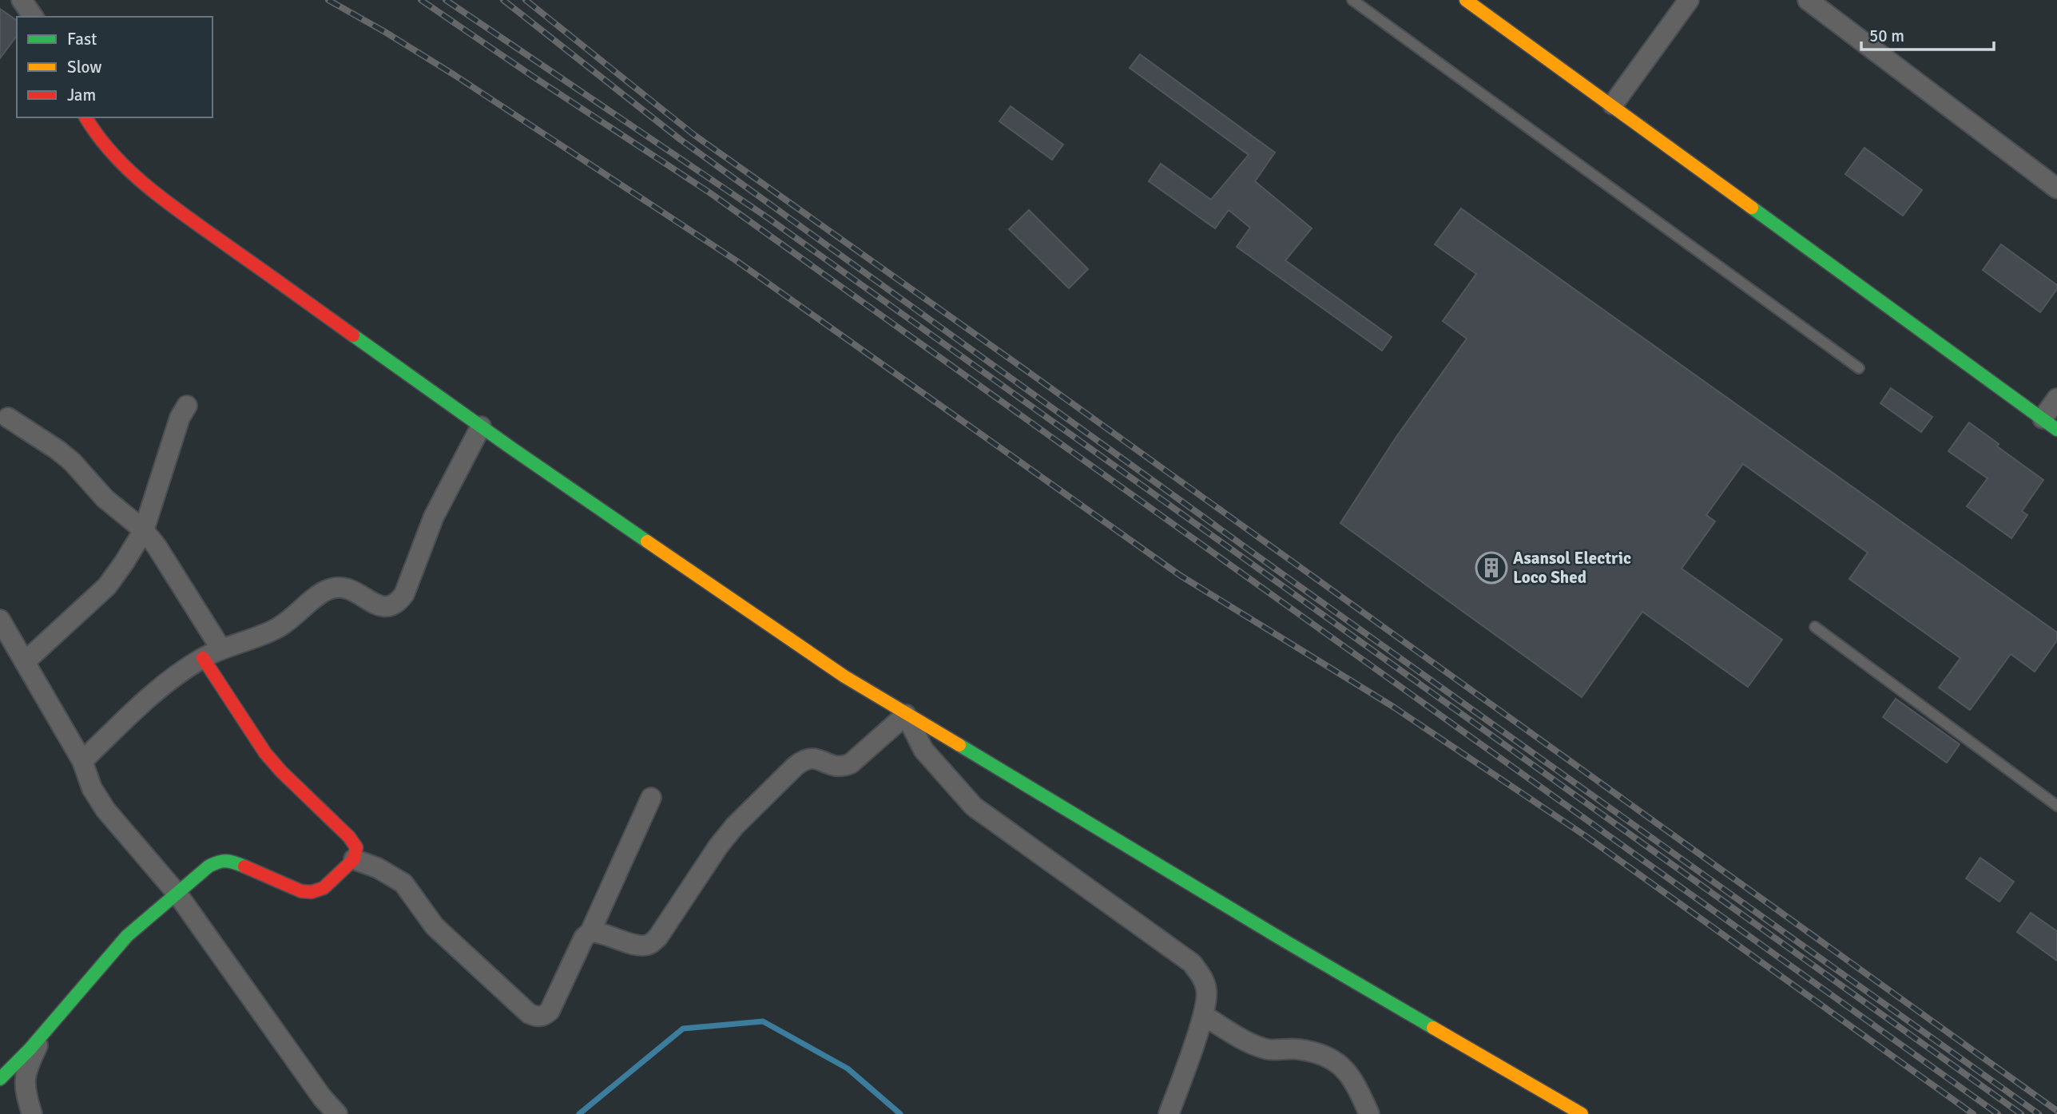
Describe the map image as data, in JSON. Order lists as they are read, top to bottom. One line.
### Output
{"places":{"building":["Asansol Electric Loco Shed"]},"legend":["Fast","Slow","Jam"],"scale_bar":"50 m"}
